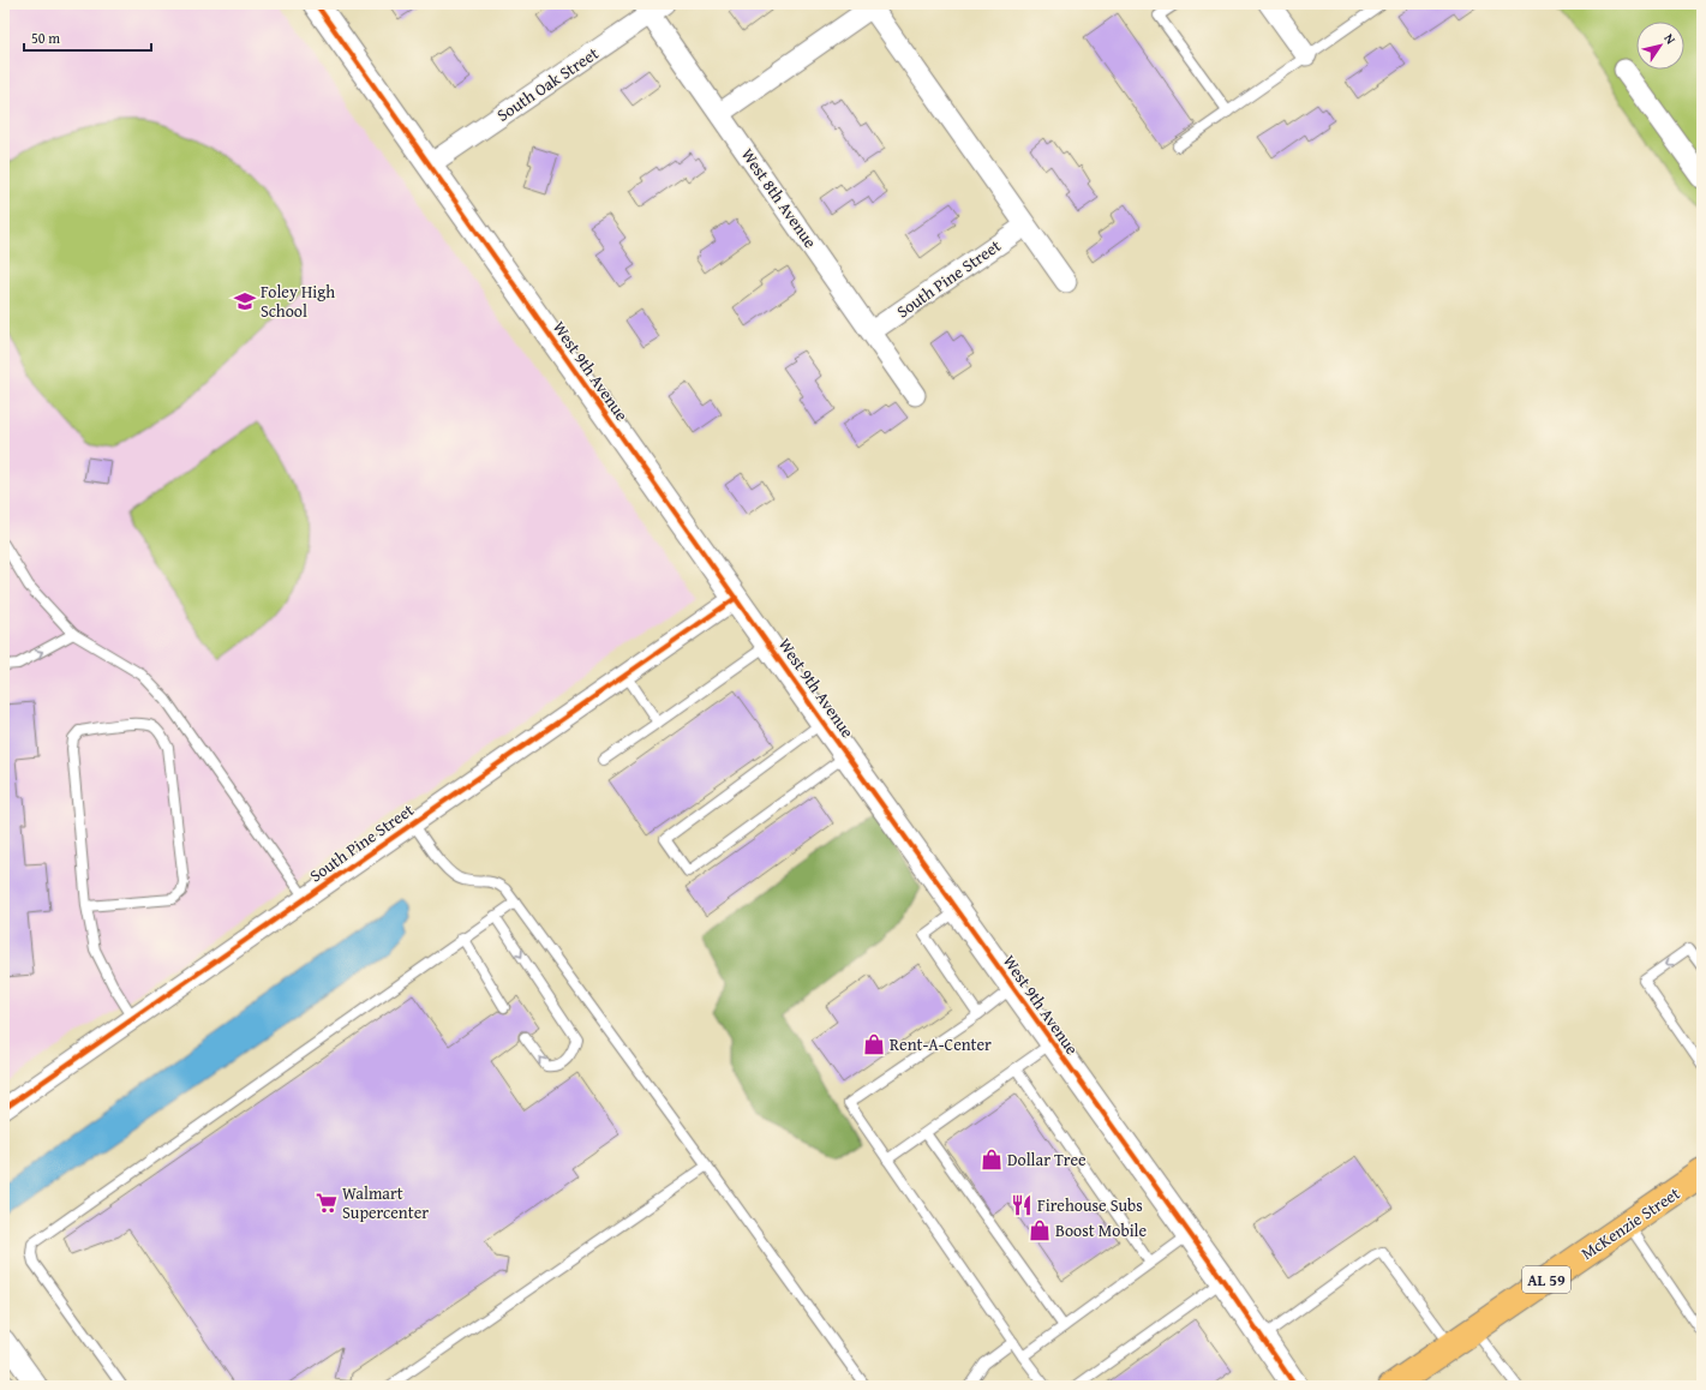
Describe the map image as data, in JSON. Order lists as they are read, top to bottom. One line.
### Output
{"streets":{"main road":["McKenzie Street","AL 59"],"street":["South Oak Street","West 8th Avenue","South Pine Street","West 9th Avenue"]},"crossings":[["South Oak Street","West 8th Avenue"],["South Oak Street","West 9th Avenue"],["West 8th Avenue","South Pine Street"],["South Pine Street","West 9th Avenue"]],"places":{"school or university":["Foley High School"],"shop":["Rent-A-Center","Dollar Tree","Boost Mobile"],"supermarket":["Walmart Supercenter"],"restaurant":["Firehouse Subs"]},"scale_bar":"50 m","north":"top right"}
